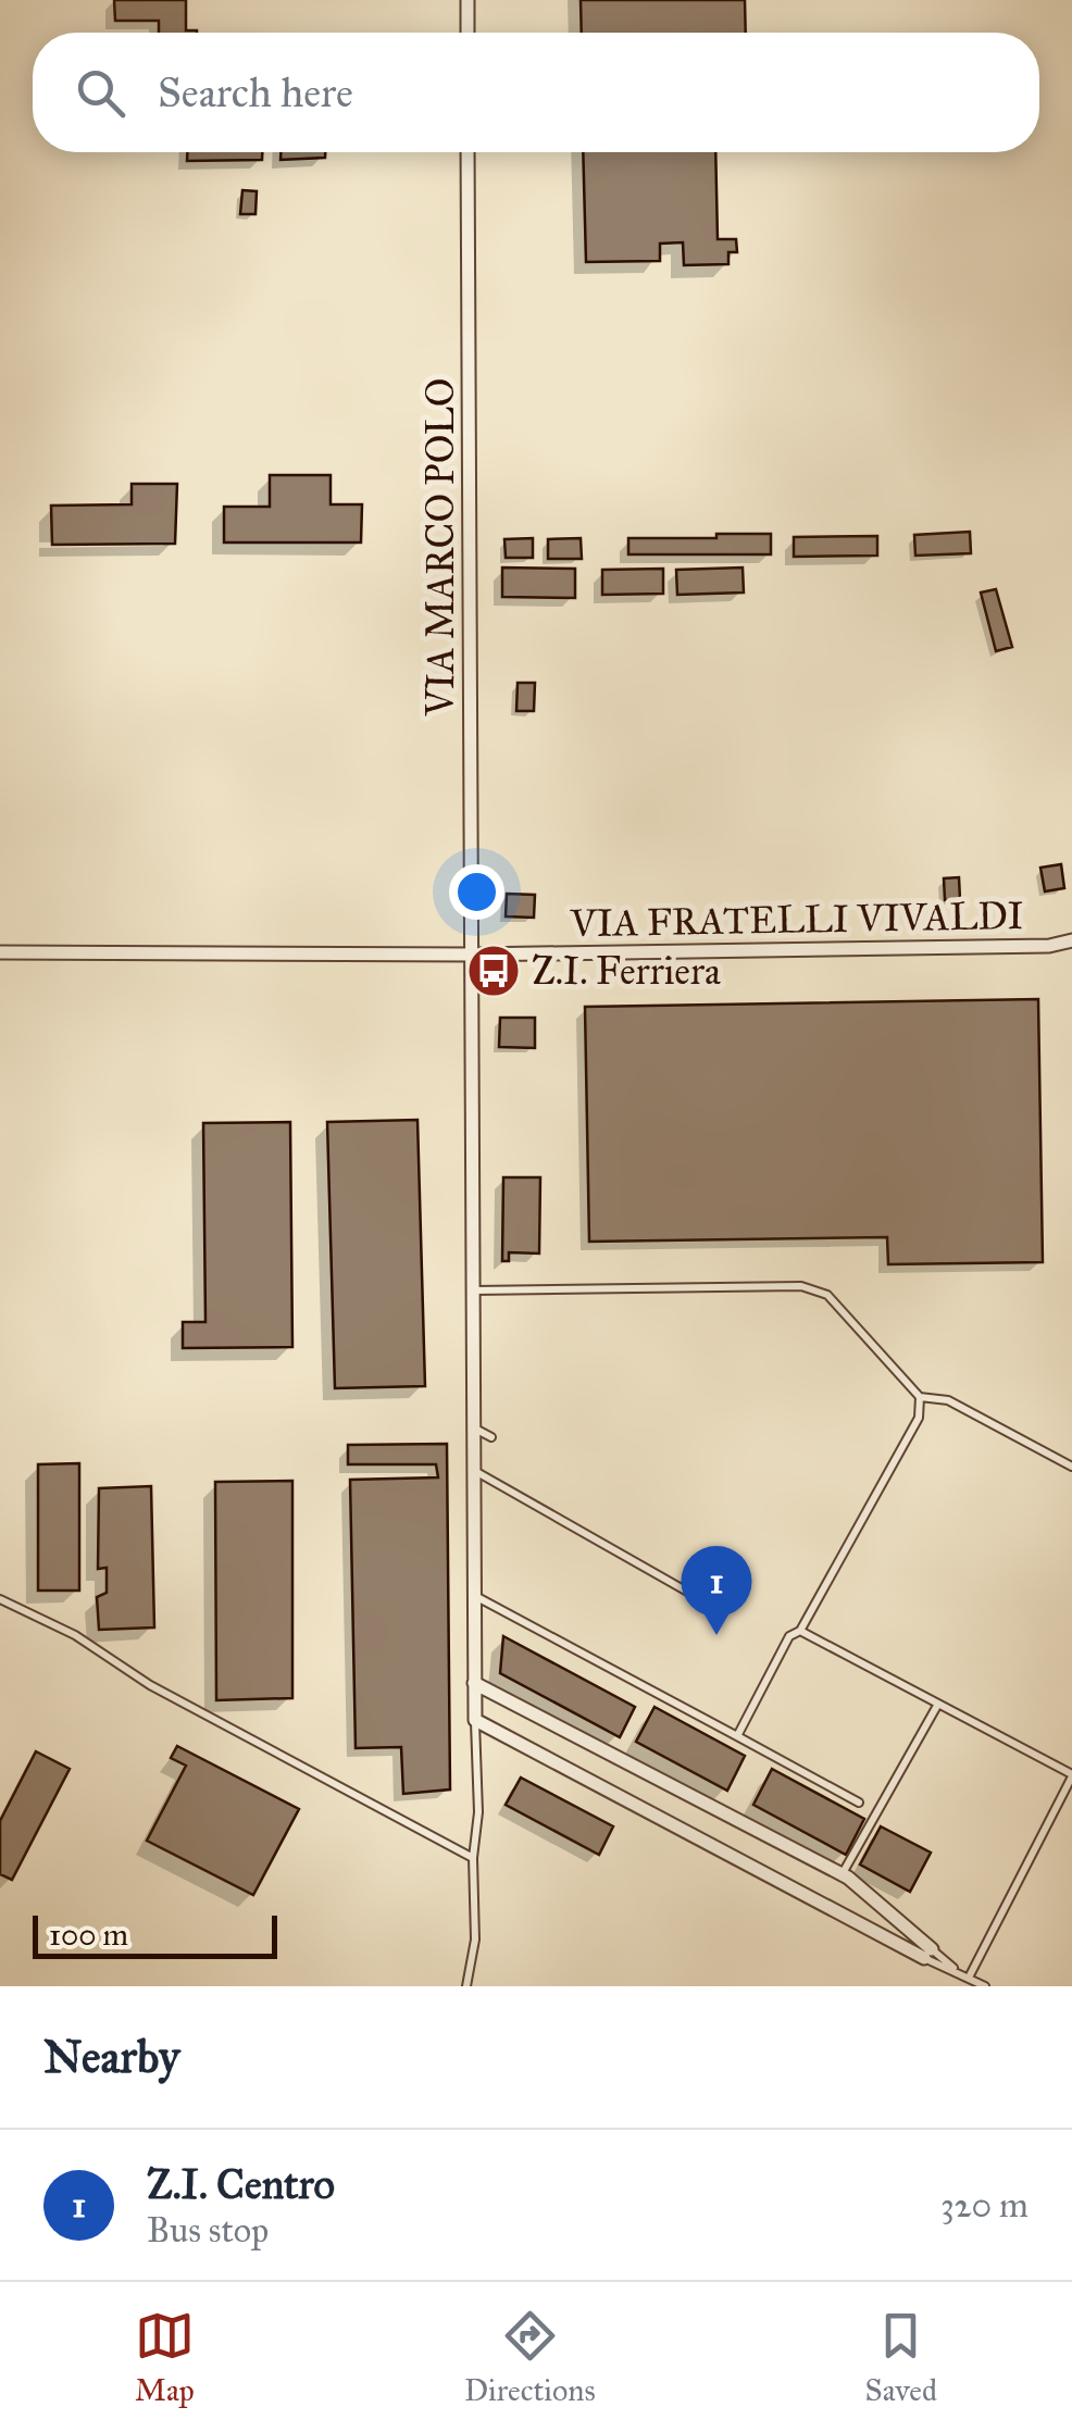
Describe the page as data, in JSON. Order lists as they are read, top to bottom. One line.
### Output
{"streets":{"street":["VIA MARCO POLO","VIA FRATELLI VIVALDI"]},"crossings":[["VIA MARCO POLO","VIA FRATELLI VIVALDI"]],"places":{"bus stop":["Z.I. Ferriera"]},"scale_bar":"100 m","page":{"search":"Search here","pins":"1","scale":"100 m","heading":"Nearby","list":[{"mark":"1","name":"Z.I. Centro","note":"Bus stop","value":"320 m"}],"nav":["Map","Directions","Saved"]}}
